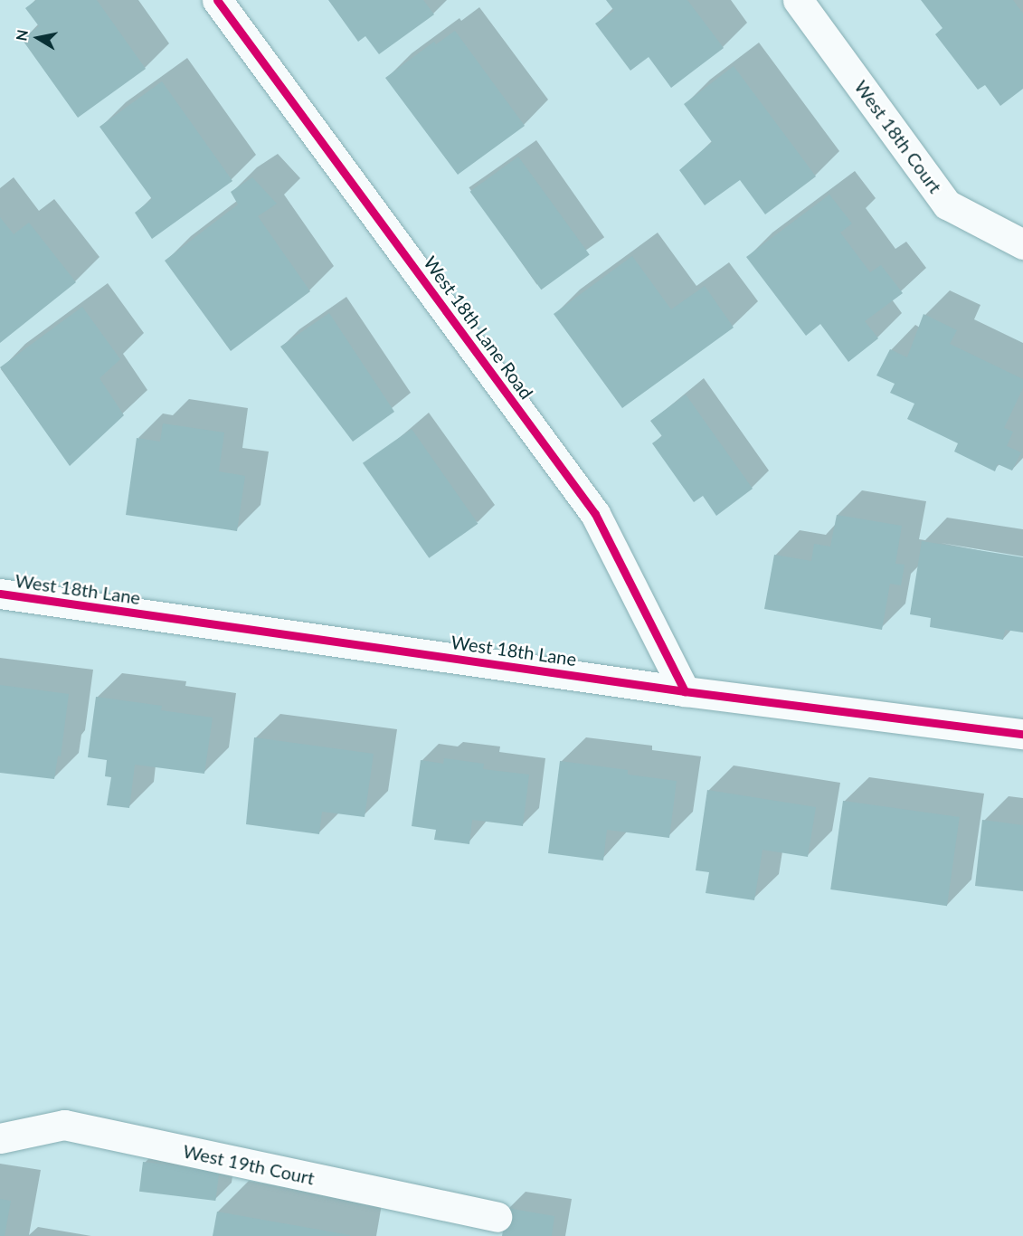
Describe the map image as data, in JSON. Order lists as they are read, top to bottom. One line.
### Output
{"streets":{"street":["West 18th Court","West 18th Lane Road","West 18th Lane","West 19th Court"]},"crossings":[["West 18th Lane Road","West 18th Lane"]],"north":"left"}
